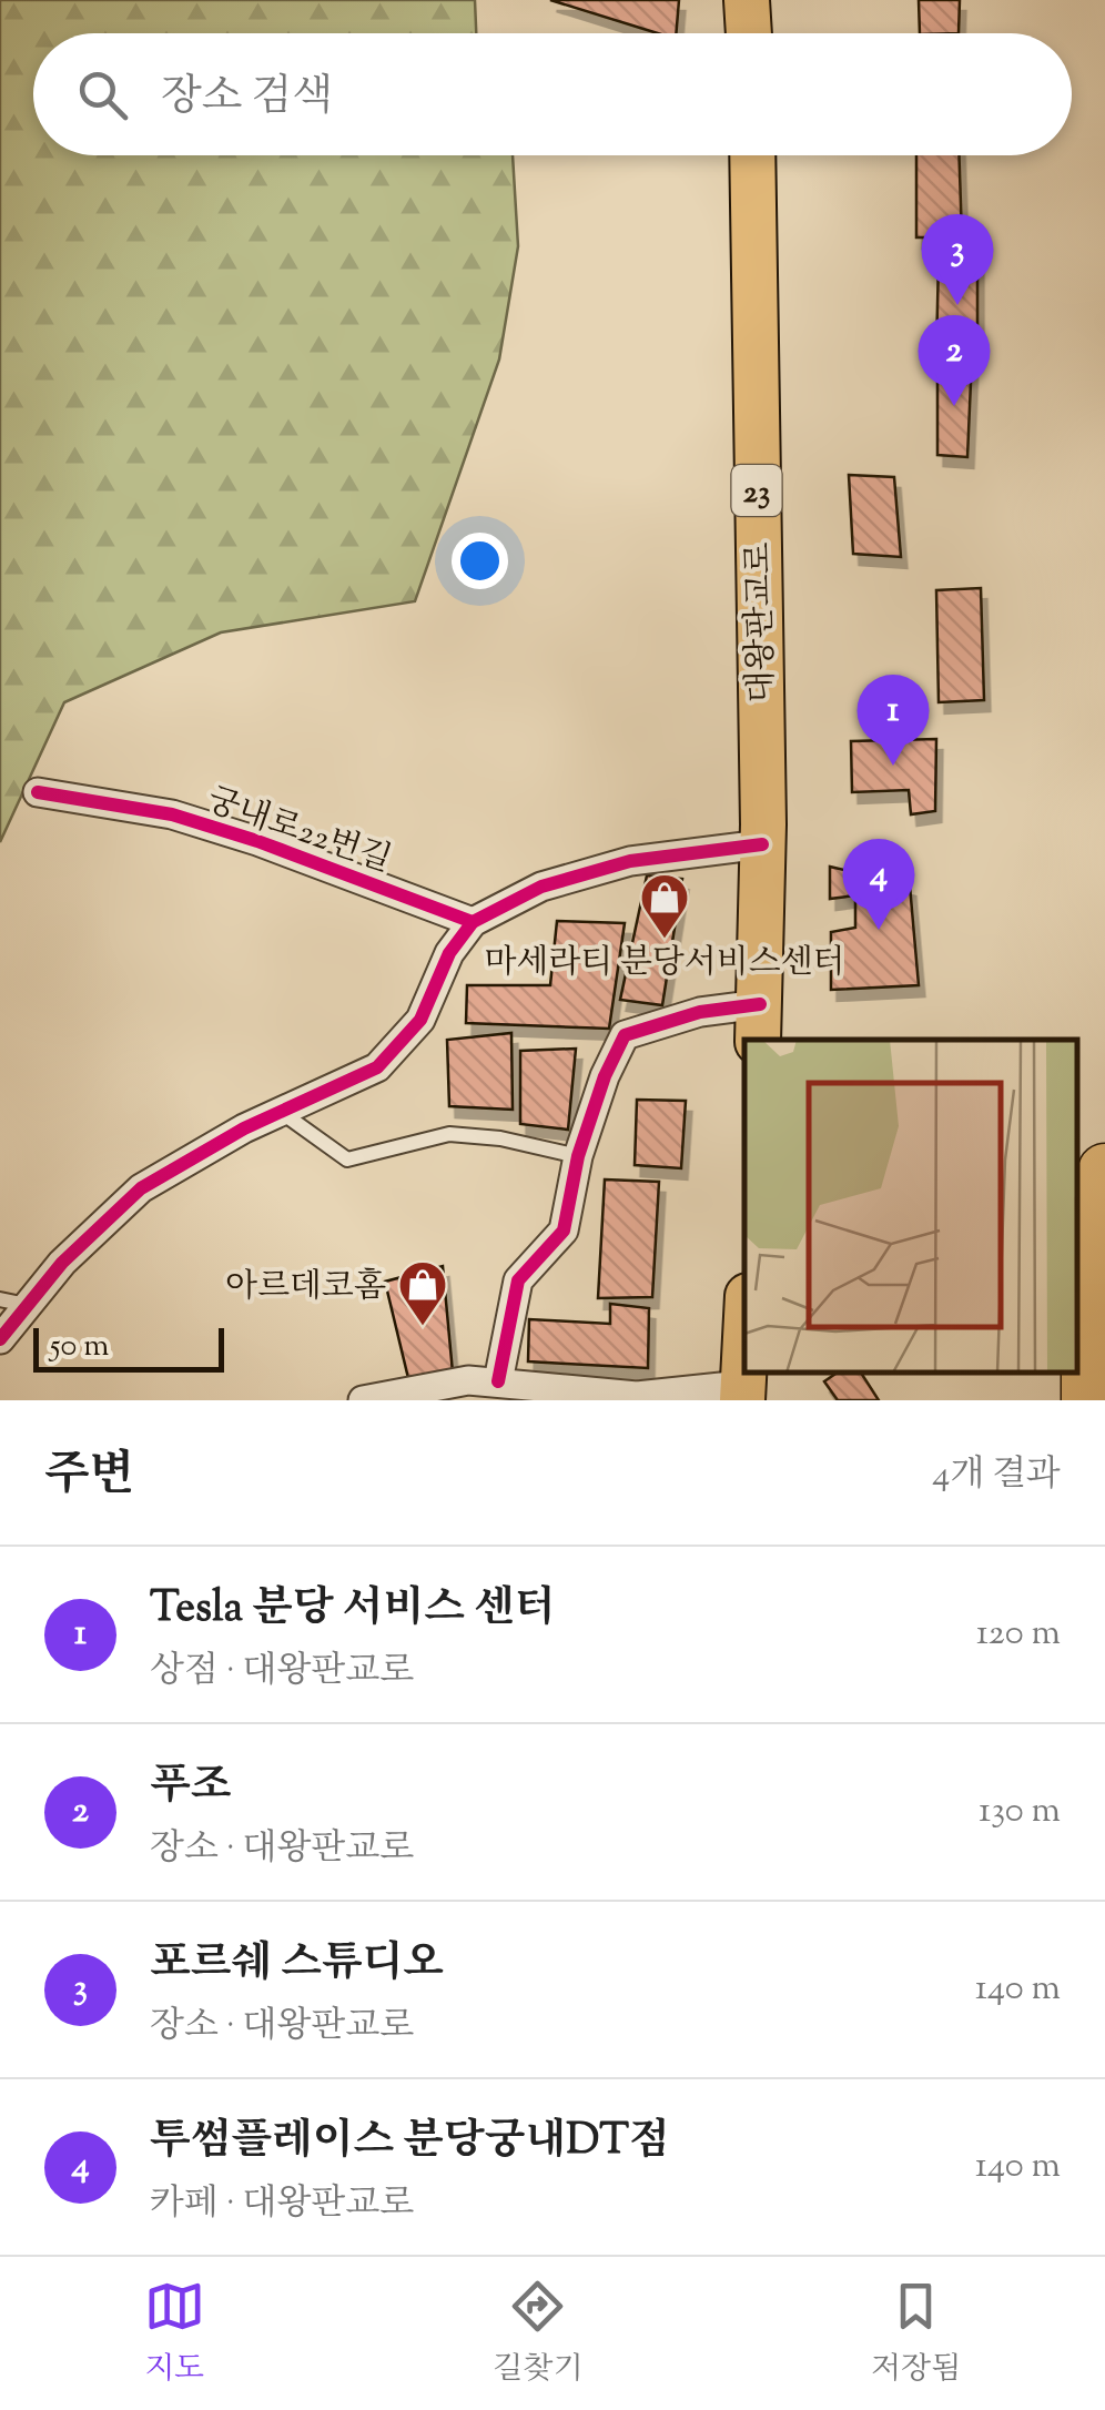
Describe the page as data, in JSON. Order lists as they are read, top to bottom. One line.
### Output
{"streets":{"main road":["23","대왕판교로"],"street":["궁내로22번길"]},"places":{"shop":["마세라티 분당서비스센터","아르데코홈"]},"scale_bar":"50 m","page":{"search":"장소 검색","pins":["3","2","1","4"],"scale":"50 m","heading":["주변","4개 결과"],"list":[{"mark":"1","name":"Tesla 분당 서비스 센터","note":"상점 · 대왕판교로","value":"120 m"},{"mark":"2","name":"푸조","note":"장소 · 대왕판교로","value":"130 m"},{"mark":"3","name":"포르쉐 스튜디오","note":"장소 · 대왕판교로","value":"140 m"},{"mark":"4","name":"투썸플레이스 분당궁내DT점","note":"카페 · 대왕판교로","value":"140 m"}],"nav":["지도","길찾기","저장됨"]}}
